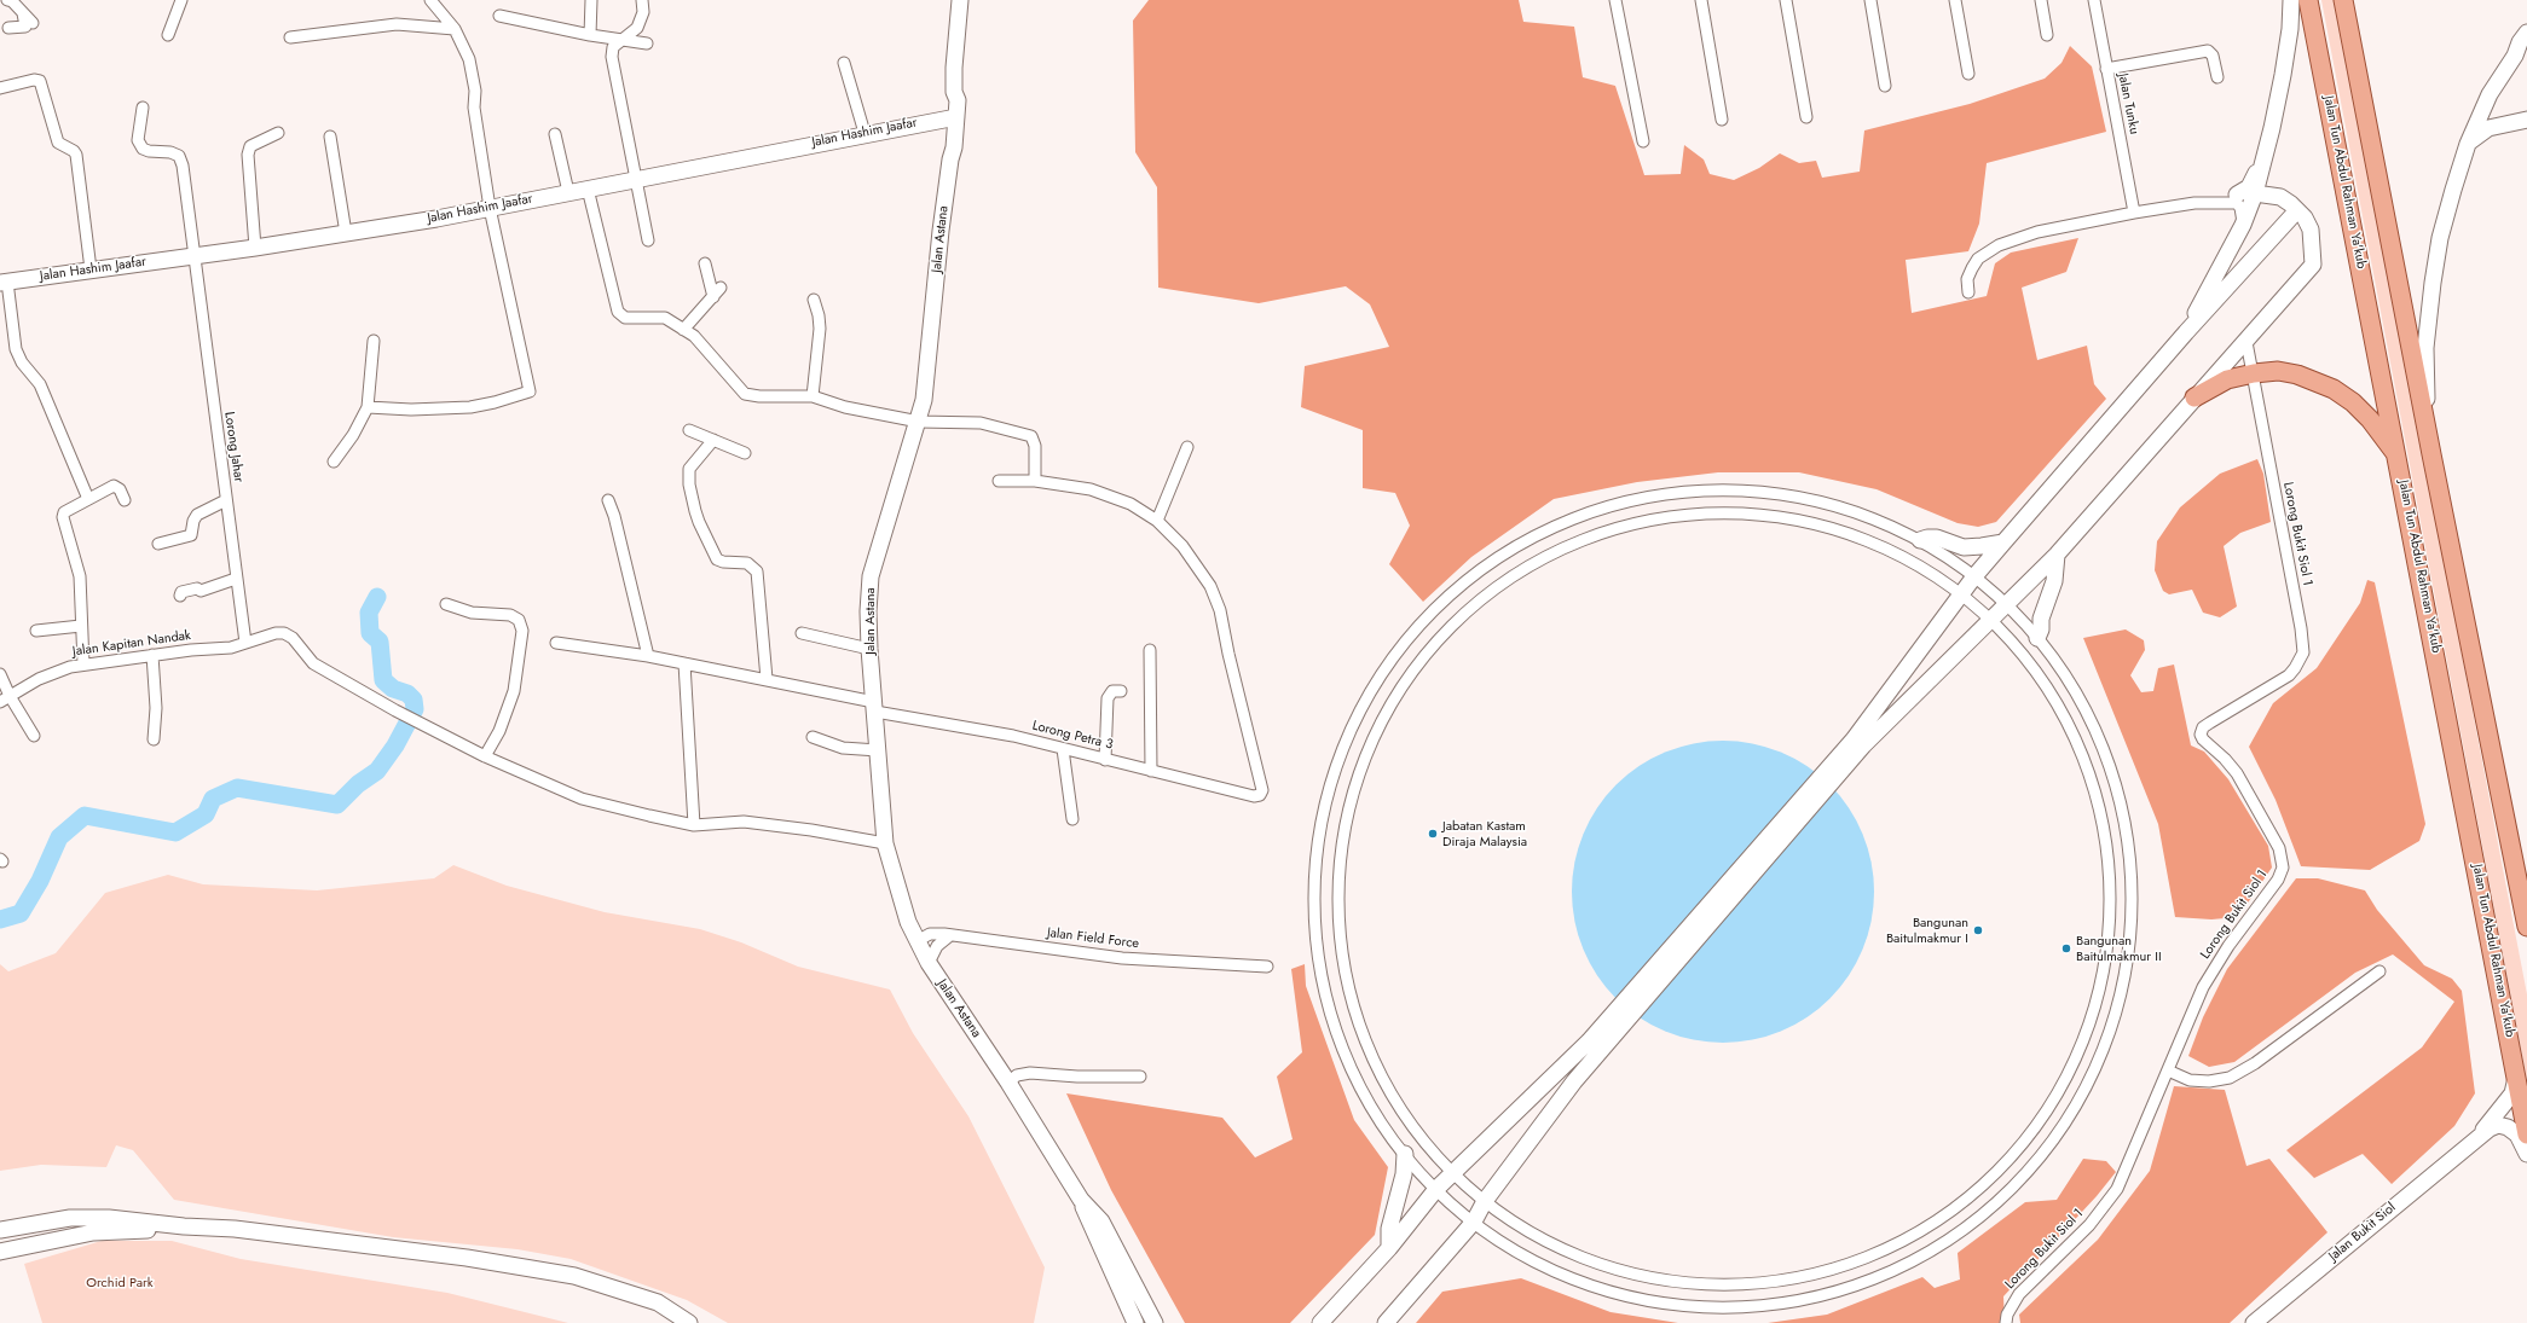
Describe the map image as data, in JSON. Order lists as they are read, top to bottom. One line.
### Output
{"streets":{"main road":["Jalan Tun Abdul Rahman Ya'kub"],"street":["Jalan Tunku","Jalan Hashim Jaafar","Jalan Astana","Lorong Jahar","Lorong Bukit Siol 1","Jalan Kapitan Nandak","Lorong Petra 3","Jalan Field Force","Jalan Bukit Siol"]},"crossings":[["Jalan Hashim Jaafar","Jalan Astana"],["Jalan Hashim Jaafar","Lorong Jahar"],["Jalan Astana","Lorong Petra 3"],["Jalan Astana","Jalan Field Force"],["Lorong Jahar","Jalan Kapitan Nandak"]],"parks":["Orchid Park"],"places":["Jabatan Kastam Diraja Malaysia","Bangunan Baitulmakmur I","Bangunan Baitulmakmur II"]}
